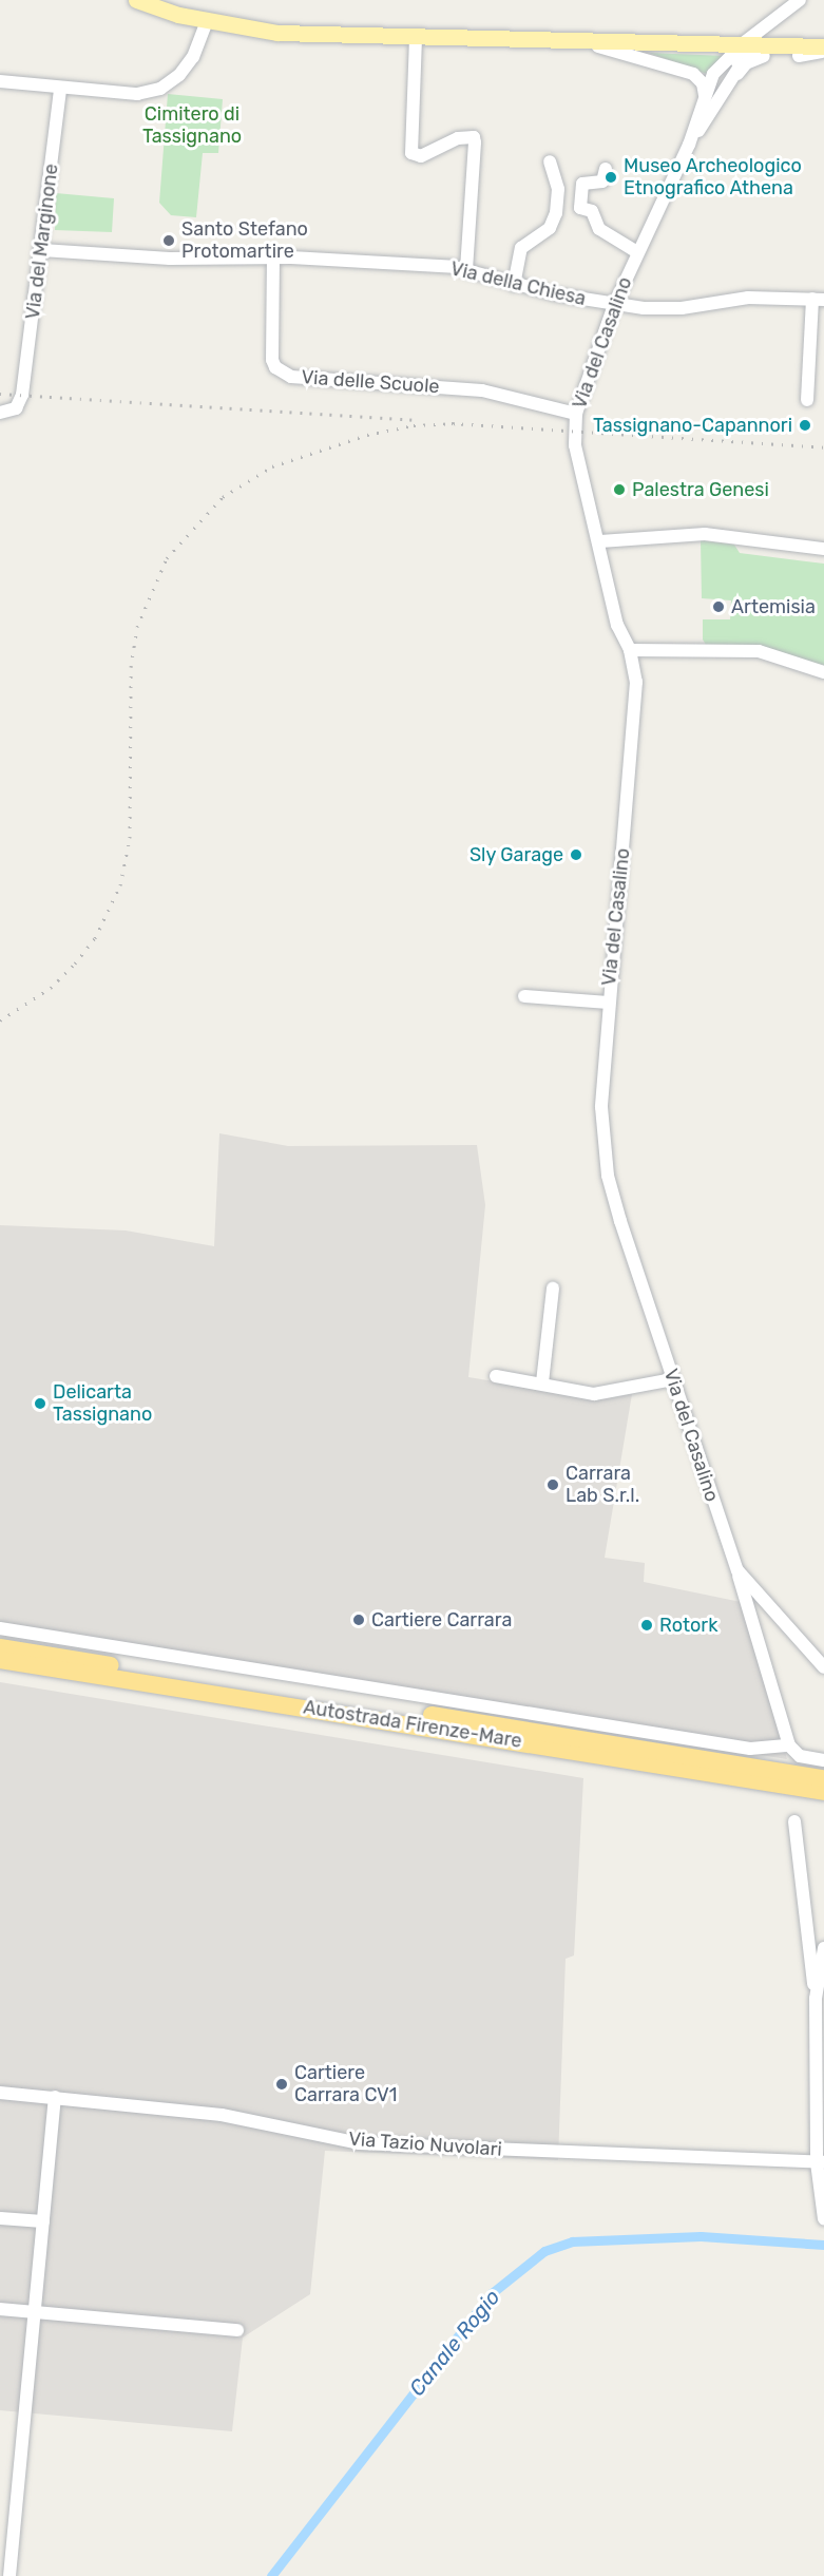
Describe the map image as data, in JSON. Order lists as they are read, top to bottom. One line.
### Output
{"streets":{"highway":["Autostrada Firenze-Mare"],"street":["Via del Marginone","Via della Chiesa","Via del Casalino","Via delle Scuole","Via Tazio Nuvolari"]},"crossings":[["Via del Marginone","Via della Chiesa"],["Via della Chiesa","Via del Casalino"],["Via della Chiesa","Via delle Scuole"],["Via del Casalino","Via delle Scuole"]],"water":["Canale Rogio"],"parks":["Cimitero di Tassignano"],"places":["Museo Archeologico Etnografico Athena","Santo Stefano Protomartire","Tassignano-Capannori","Palestra Genesi","Artemisia","Sly Garage","Delicarta Tassignano","Carrara Lab S.r.l.","Cartiere Carrara","Rotork","Cartiere Carrara CV1"]}
